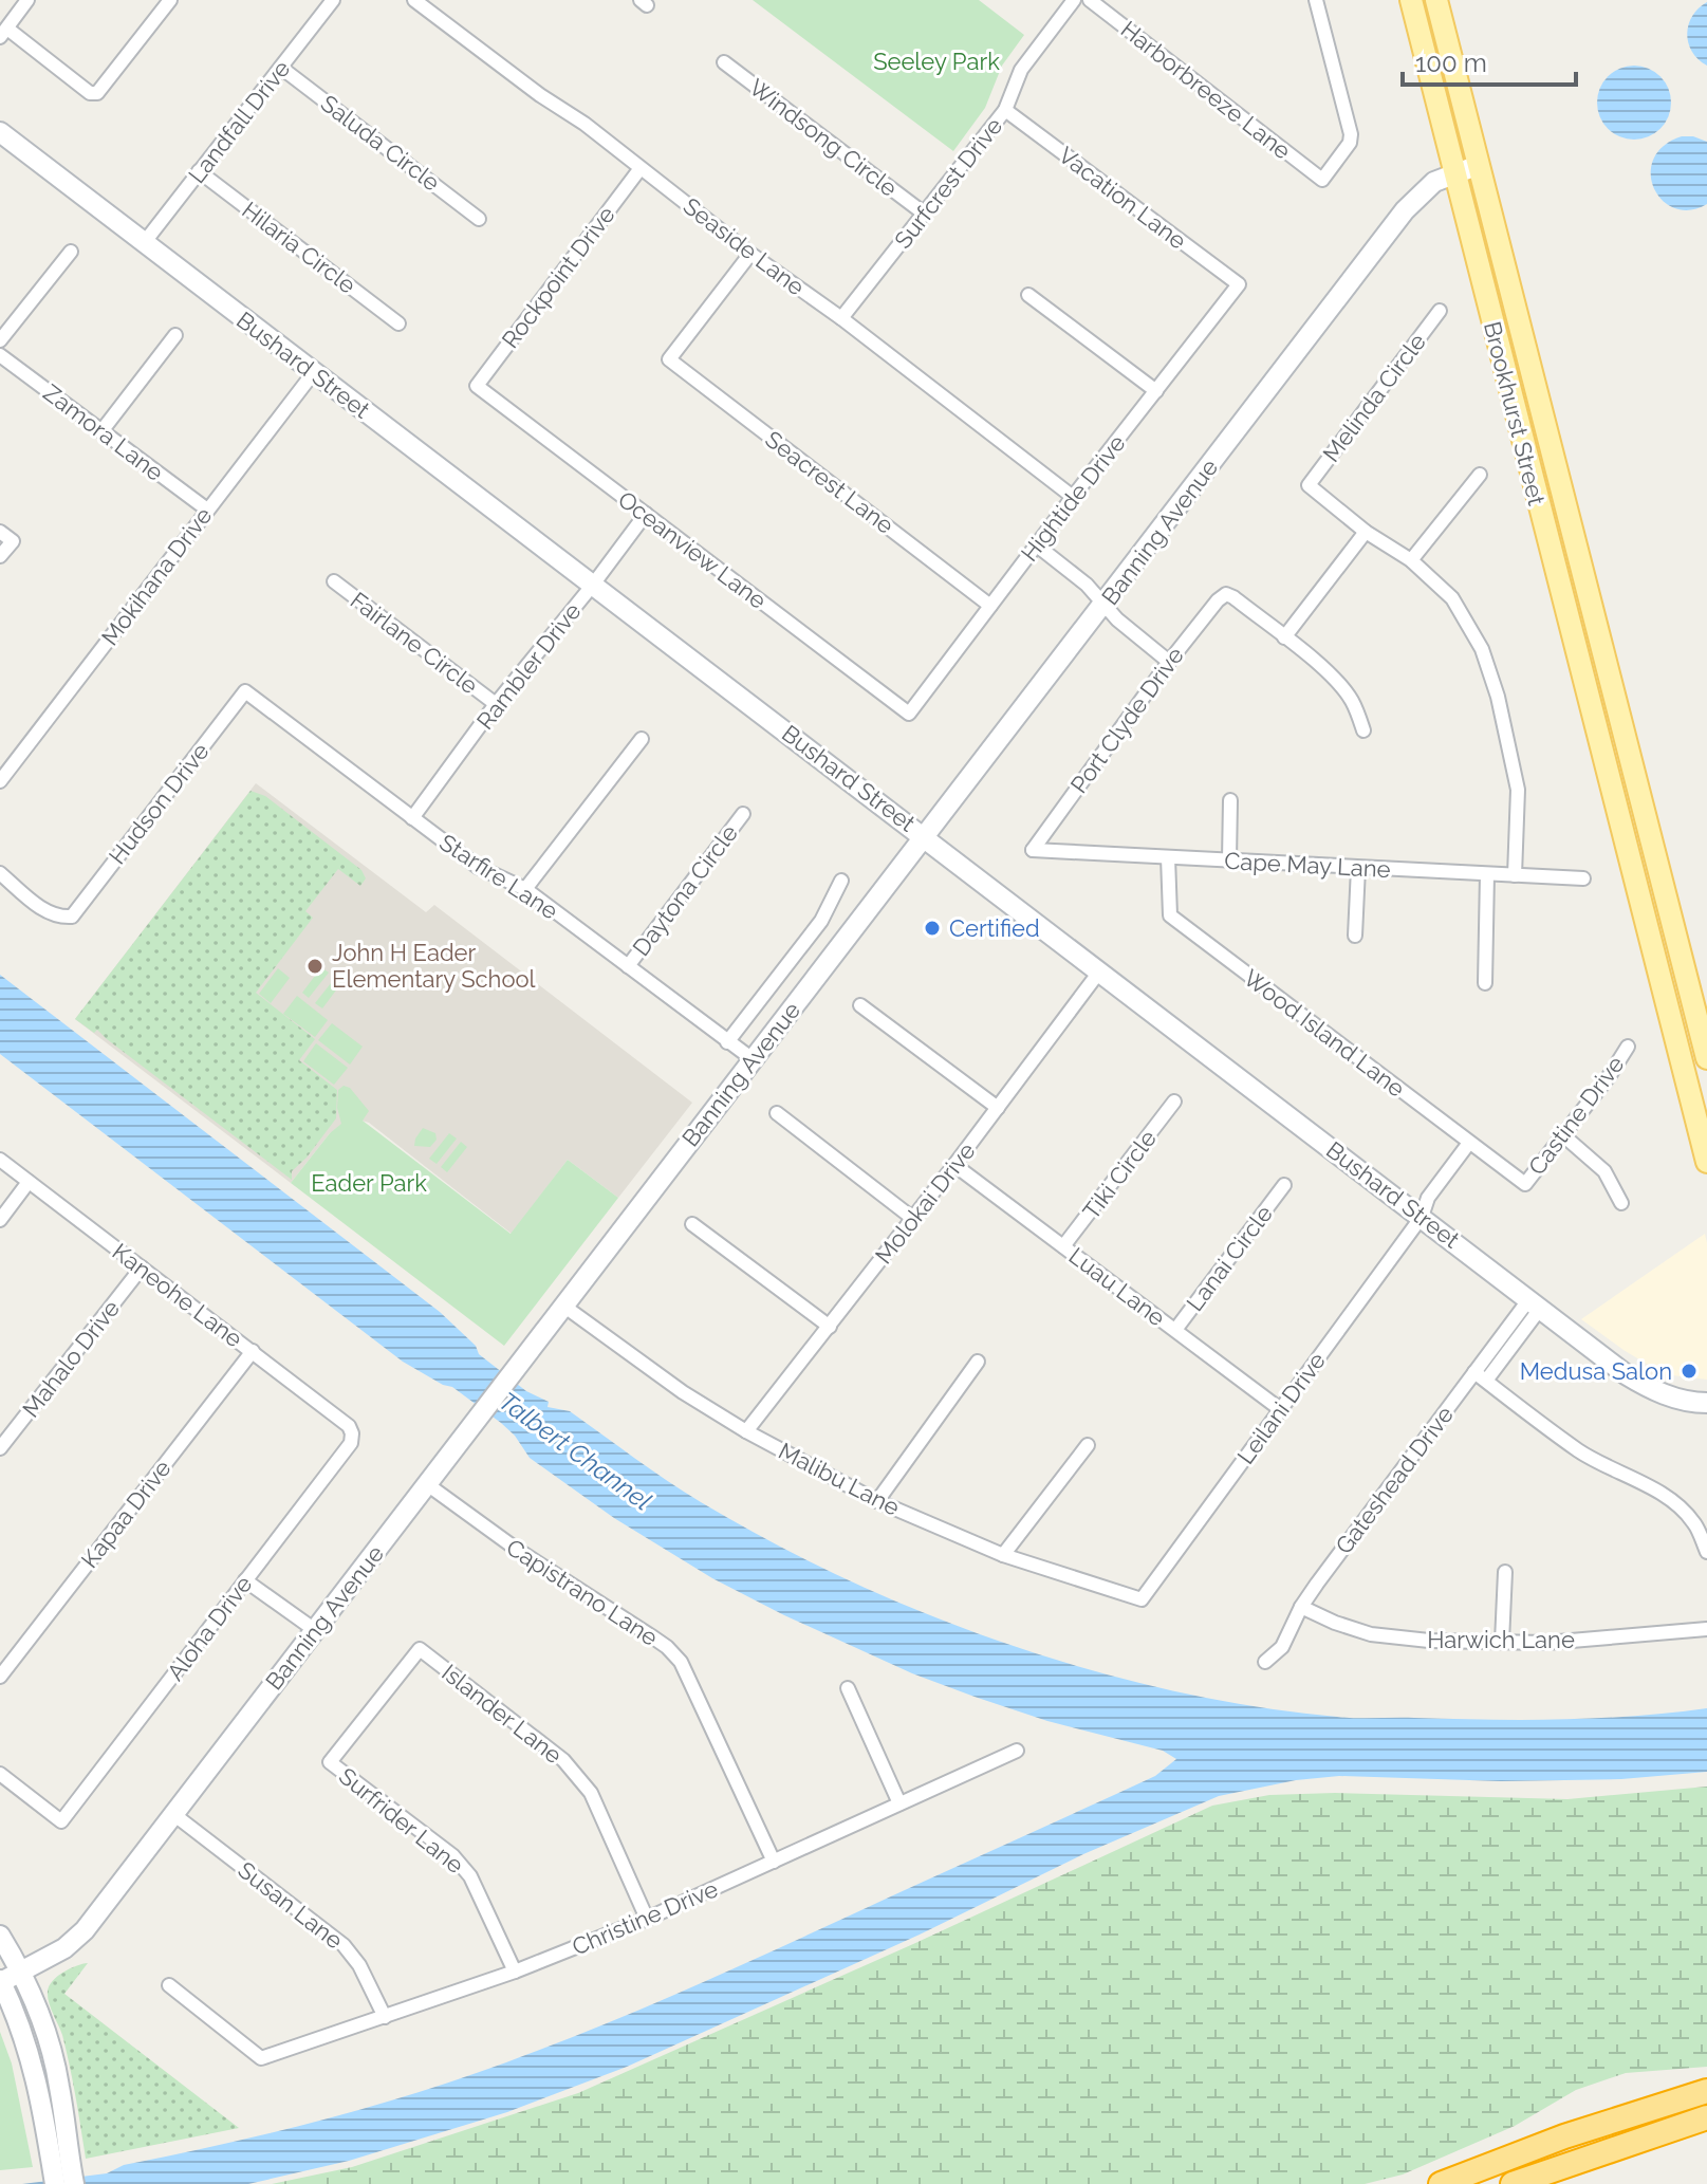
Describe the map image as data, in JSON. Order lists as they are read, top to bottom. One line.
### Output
{"streets":{"main road":["Brookhurst Street"],"street":["Harborbreeze Lane","Landfall Drive","Windsong Circle","Saluda Circle","Surfcrest Drive","Vacation Lane","Seaside Lane","Hilaria Circle","Rockpoint Drive","Bushard Street","Melinda Circle","Zamora Lane","Seacrest Lane","Hightide Drive","Banning Avenue","Oceanview Lane","Mokihana Drive","Fairlane Circle","Rambler Drive","Port Clyde Drive","Hudson Drive","Cape May Lane","Starfire Lane","Daytona Circle","Wood Island Lane","Castine Drive","Tiki Circle","Molokai Drive","Lanai Circle","Luau Lane","Kaneohe Lane","Mahalo Drive","Leilani Drive","Malibu Lane","Gateshead Drive","Kapaa Drive","Capistrano Lane","Aloha Drive","Harwich Lane","Islander Lane","Surfrider Lane","Susan Lane","Christine Drive"]},"crossings":[["Landfall Drive","Saluda Circle"],["Landfall Drive","Hilaria Circle"],["Landfall Drive","Bushard Street"],["Windsong Circle","Surfcrest Drive"],["Surfcrest Drive","Vacation Lane"],["Surfcrest Drive","Seaside Lane"],["Vacation Lane","Hightide Drive"],["Seaside Lane","Rockpoint Drive"],["Seaside Lane","Seacrest Lane"],["Seaside Lane","Hightide Drive"],["Rockpoint Drive","Oceanview Lane"],["Bushard Street","Banning Avenue"],["Bushard Street","Mokihana Drive"],["Bushard Street","Rambler Drive"],["Bushard Street","Molokai Drive"],["Bushard Street","Leilani Drive"],["Bushard Street","Gateshead Drive"],["Brookhurst Street","Banning Avenue"],["Zamora Lane","Mokihana Drive"],["Seacrest Lane","Hightide Drive"],["Hightide Drive","Oceanview Lane"],["Banning Avenue","Starfire Lane"],["Banning Avenue","Malibu Lane"],["Banning Avenue","Capistrano Lane"],["Banning Avenue","Susan Lane"],["Oceanview Lane","Rambler Drive"],["Fairlane Circle","Rambler Drive"],["Rambler Drive","Starfire Lane"],["Port Clyde Drive","Cape May Lane"],["Hudson Drive","Starfire Lane"],["Cape May Lane","Wood Island Lane"],["Starfire Lane","Daytona Circle"],["Wood Island Lane","Castine Drive"],["Wood Island Lane","Leilani Drive"],["Tiki Circle","Luau Lane"],["Molokai Drive","Luau Lane"],["Molokai Drive","Malibu Lane"],["Lanai Circle","Luau Lane"],["Luau Lane","Leilani Drive"],["Kaneohe Lane","Mahalo Drive"],["Kaneohe Lane","Kapaa Drive"],["Kaneohe Lane","Aloha Drive"],["Leilani Drive","Malibu Lane"],["Gateshead Drive","Harwich Lane"],["Capistrano Lane","Christine Drive"],["Islander Lane","Surfrider Lane"],["Islander Lane","Christine Drive"],["Surfrider Lane","Christine Drive"],["Susan Lane","Christine Drive"]],"water":["Talbert Channel"],"parks":["Seeley Park","Eader Park"],"places":["Certified","John H Eader Elementary School","Medusa Salon"],"scale_bar":"100 m"}
